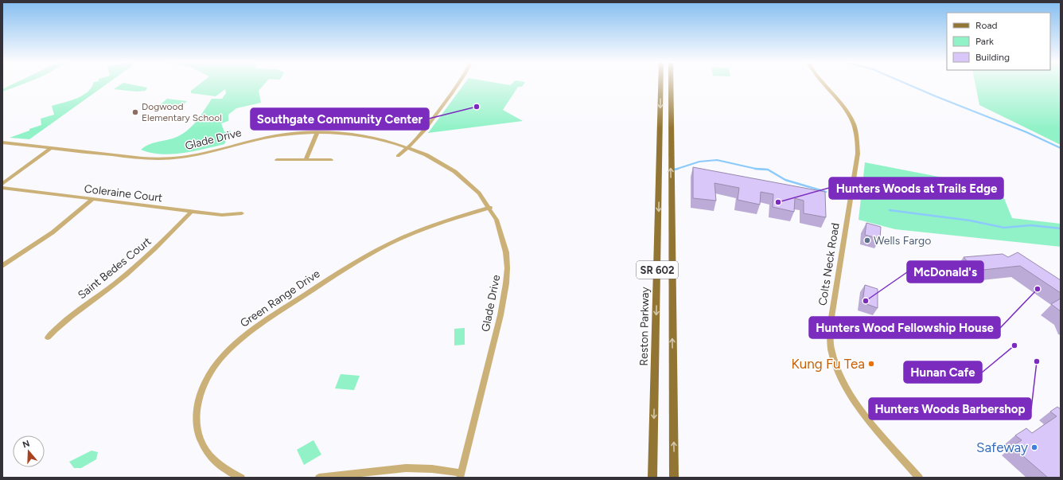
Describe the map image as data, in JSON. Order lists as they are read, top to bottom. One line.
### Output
{"streets":{"main road":["SR 602","Reston Parkway"],"street":["Glade Drive","Coleraine Court","Colts Neck Road","Saint Bedes Court","Green Range Drive"]},"crossings":[["Glade Drive","Green Range Drive"],["Coleraine Court","Saint Bedes Court"]],"places":["Southgate Community Center","Dogwood Elementary School","Hunters Woods at Trails Edge","Wells Fargo","Hunters Wood Fellowship House","McDonald's","Hunan Cafe","Hunters Woods Barbershop","Kung Fu Tea","Safeway"],"legend":["Road","Park","Building"],"north":"top"}
